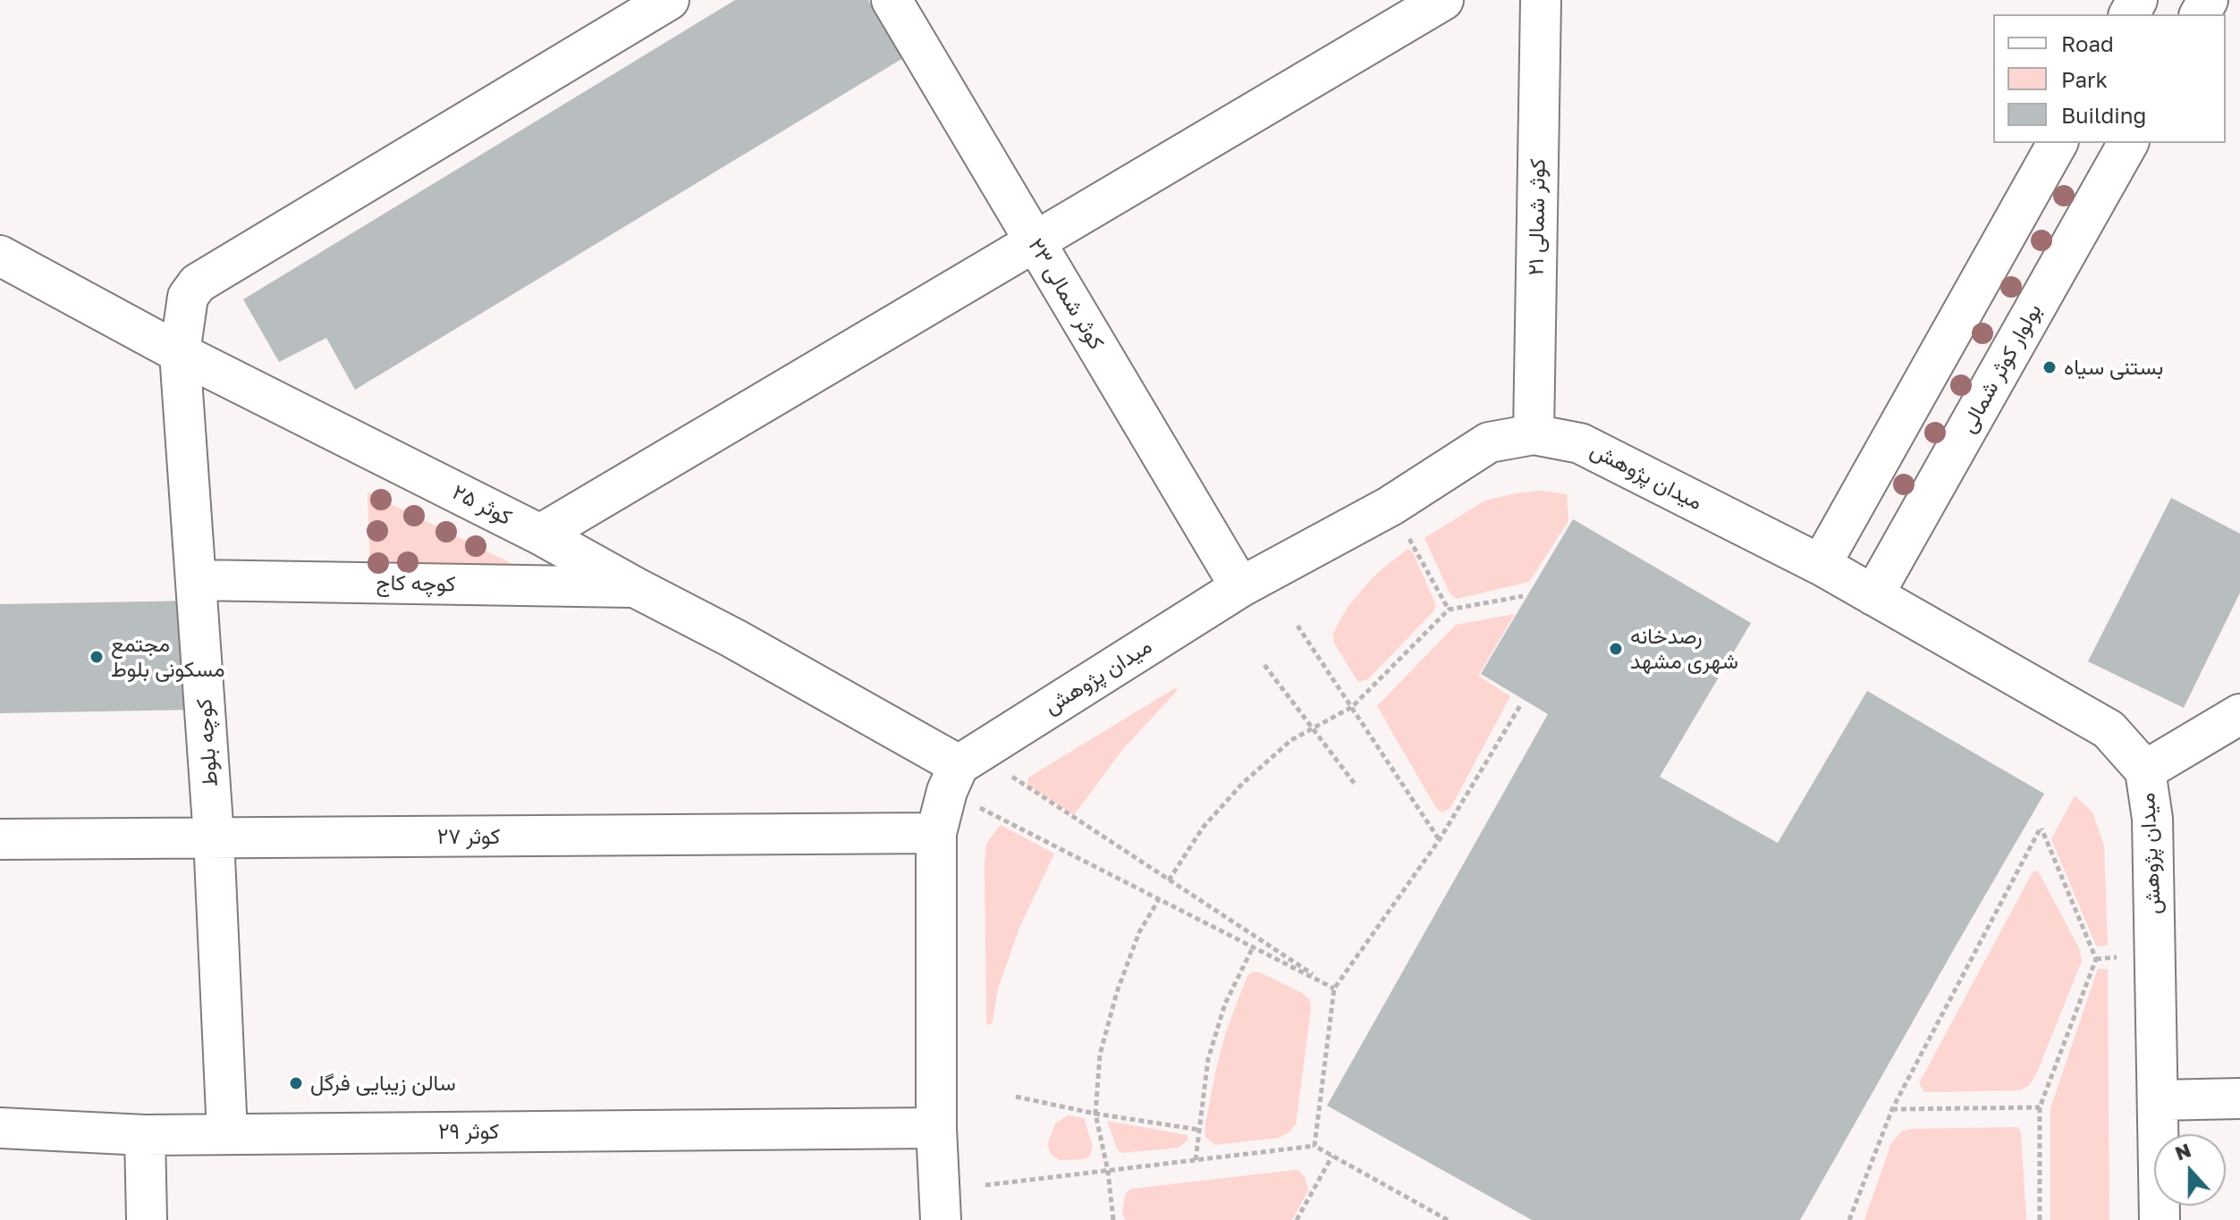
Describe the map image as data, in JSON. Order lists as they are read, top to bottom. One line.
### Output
{"streets":{"street":["کوثر شمالی ۲۱","کوثر شمالی ۲۳","بولوار کوثر شمالی","میدان پژوهش","کوثر ۲۵","کوچه کاج","کوچه بلوط","کوثر ۲۷","کوثر ۲۹"]},"crossings":[["کوثر شمالی ۲۱","میدان پژوهش"],["کوثر شمالی ۲۳","میدان پژوهش"],["بولوار کوثر شمالی","میدان پژوهش"],["میدان پژوهش","کوثر ۲۵"],["کوثر ۲۵","کوچه کاج"],["کوثر ۲۵","کوچه بلوط"],["کوچه کاج","کوچه بلوط"],["کوچه بلوط","کوثر ۲۷"],["کوچه بلوط","کوثر ۲۹"]],"places":["بستنی سیاه","رصدخانه شهری مشهد","مجتمع مسکونی بلوط","سالن زیبایی فرگل"],"legend":["Road","Park","Building"],"north":"top"}
